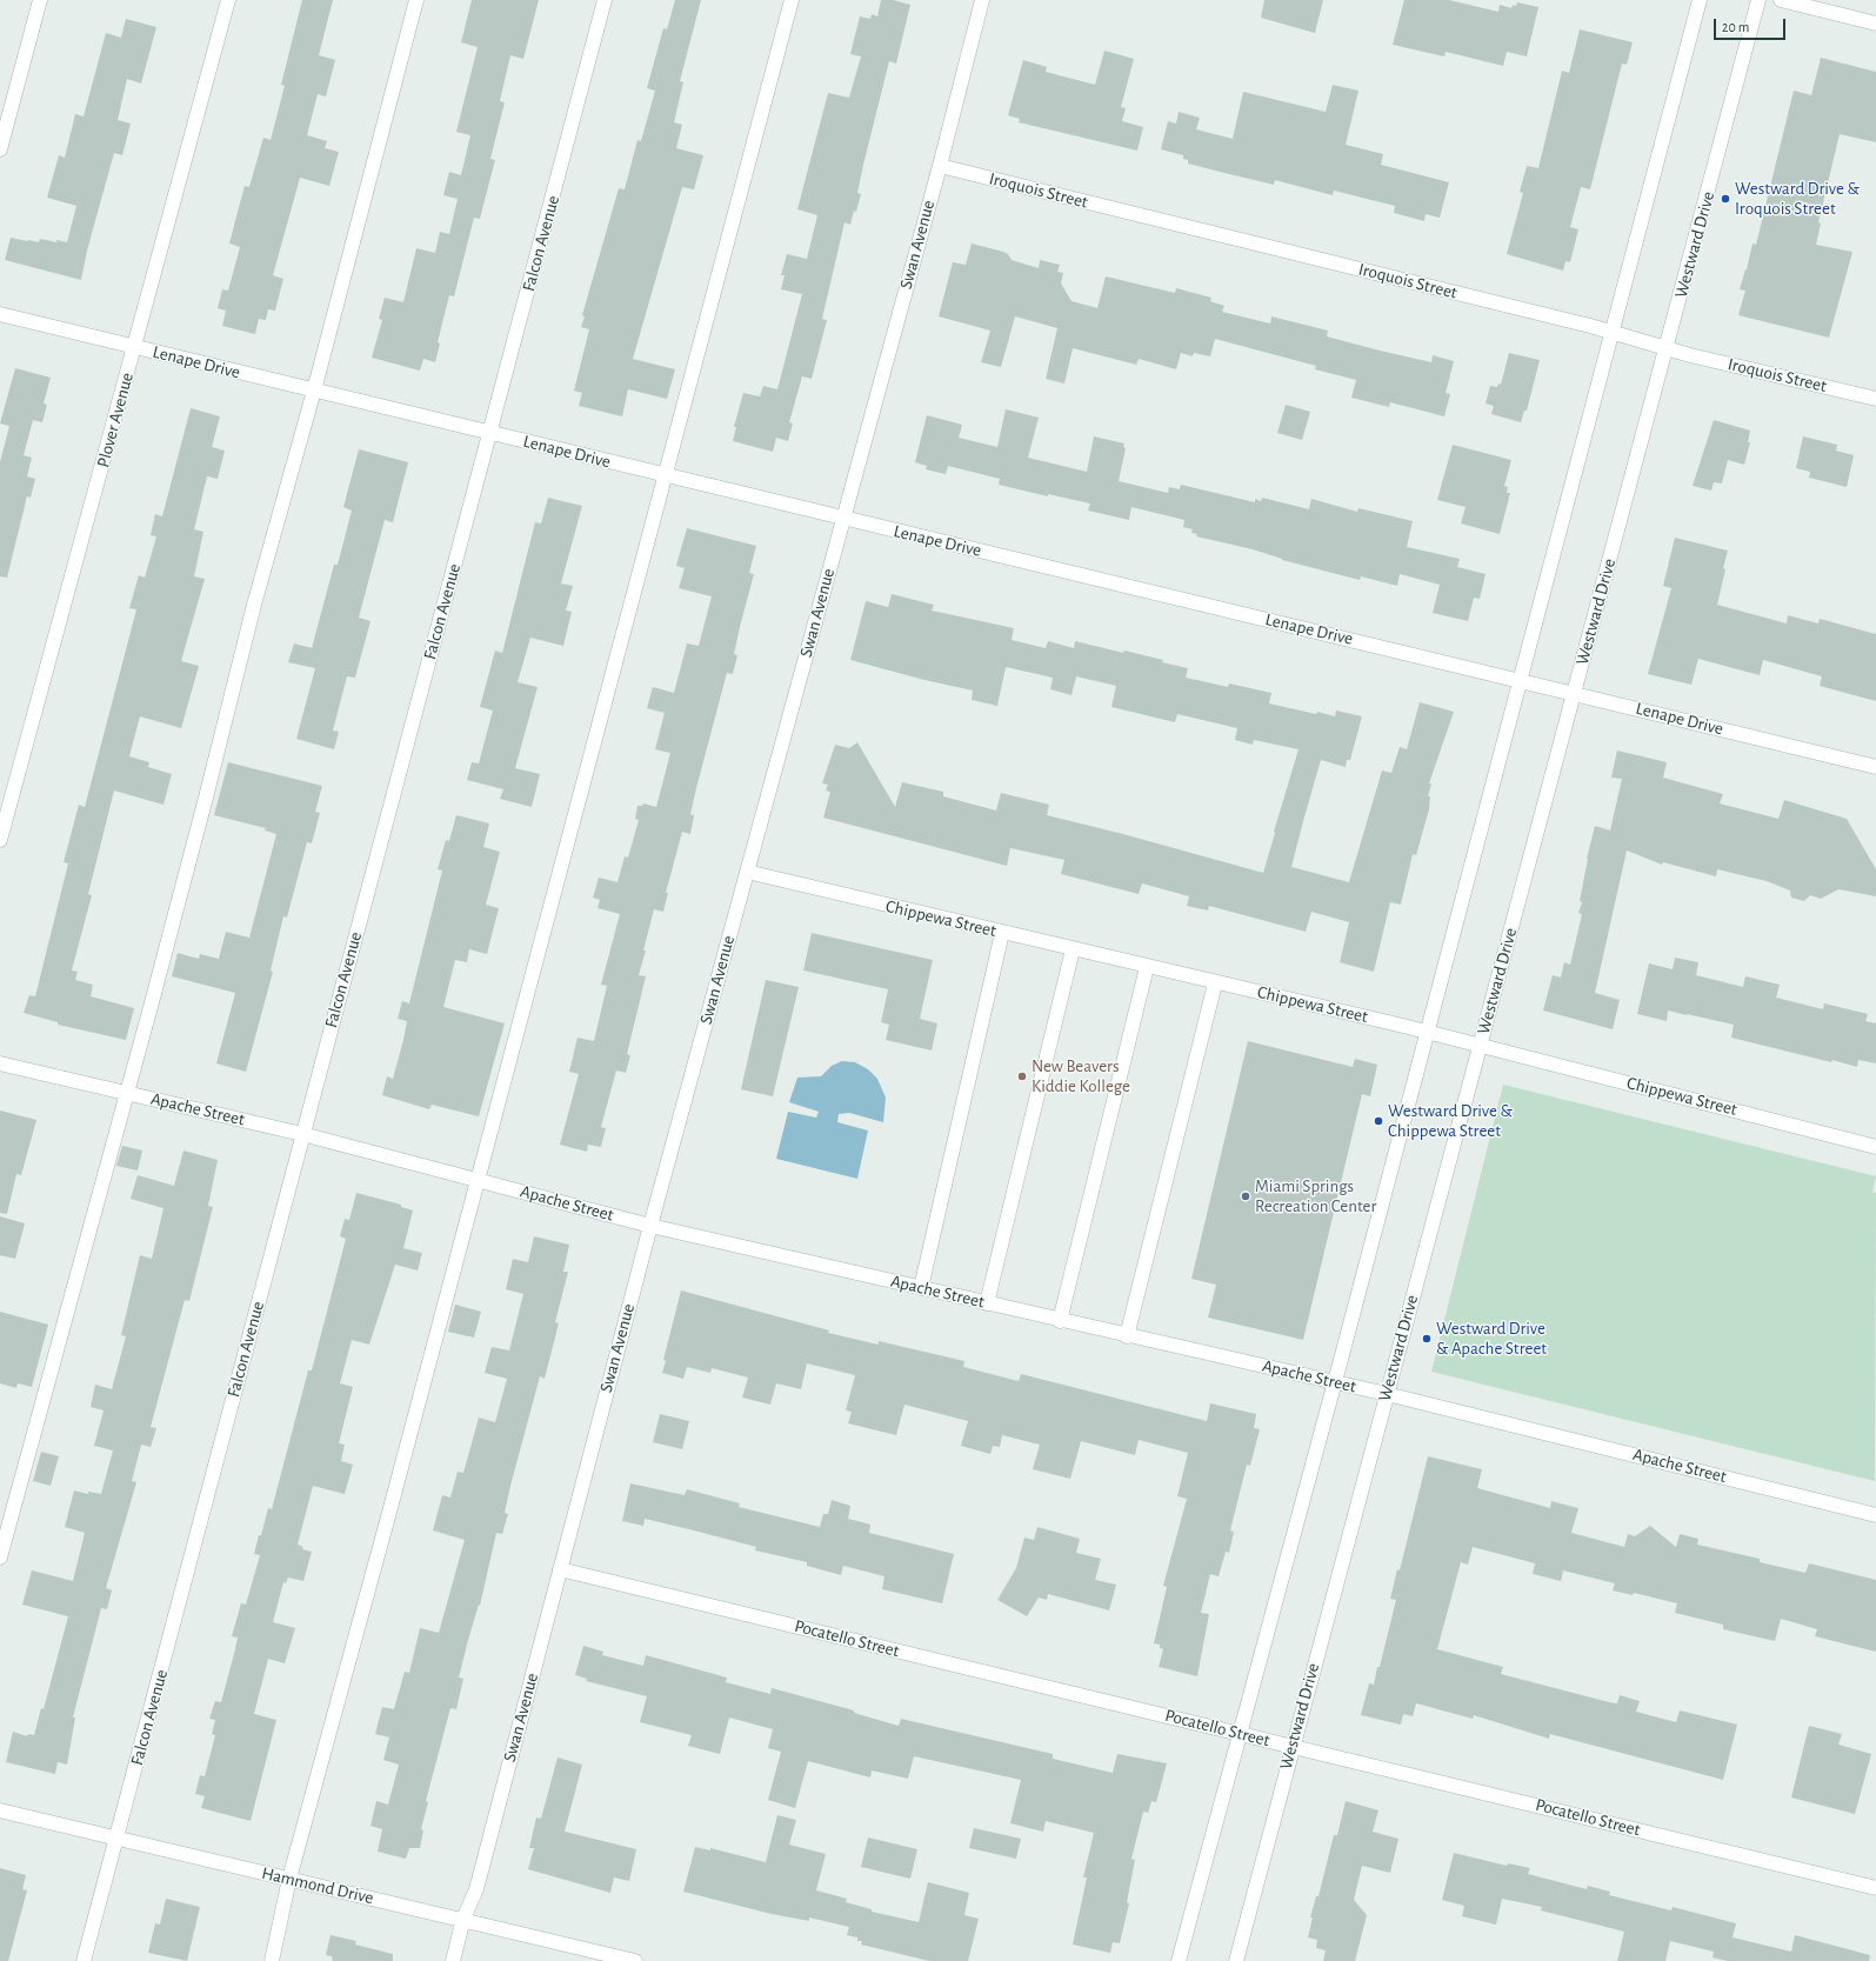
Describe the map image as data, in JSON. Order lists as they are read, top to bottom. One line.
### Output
{"streets":{"street":["Iroquois Street","Falcon Avenue","Swan Avenue","Westward Drive","Lenape Drive","Plover Avenue","Chippewa Street","Apache Street","Pocatello Street","Hammond Drive"]},"crossings":[["Iroquois Street","Swan Avenue"],["Iroquois Street","Westward Drive"],["Falcon Avenue","Lenape Drive"],["Falcon Avenue","Apache Street"],["Falcon Avenue","Hammond Drive"],["Swan Avenue","Lenape Drive"],["Swan Avenue","Chippewa Street"],["Swan Avenue","Apache Street"],["Swan Avenue","Pocatello Street"],["Swan Avenue","Hammond Drive"],["Westward Drive","Lenape Drive"],["Westward Drive","Chippewa Street"],["Westward Drive","Apache Street"],["Westward Drive","Pocatello Street"],["Lenape Drive","Plover Avenue"]],"places":["Westward Drive & Iroquois Street","New Beavers Kiddie Kollege","Westward Drive & Chippewa Street","Miami Springs Recreation Center","Westward Drive & Apache Street"],"scale_bar":"20 m"}
